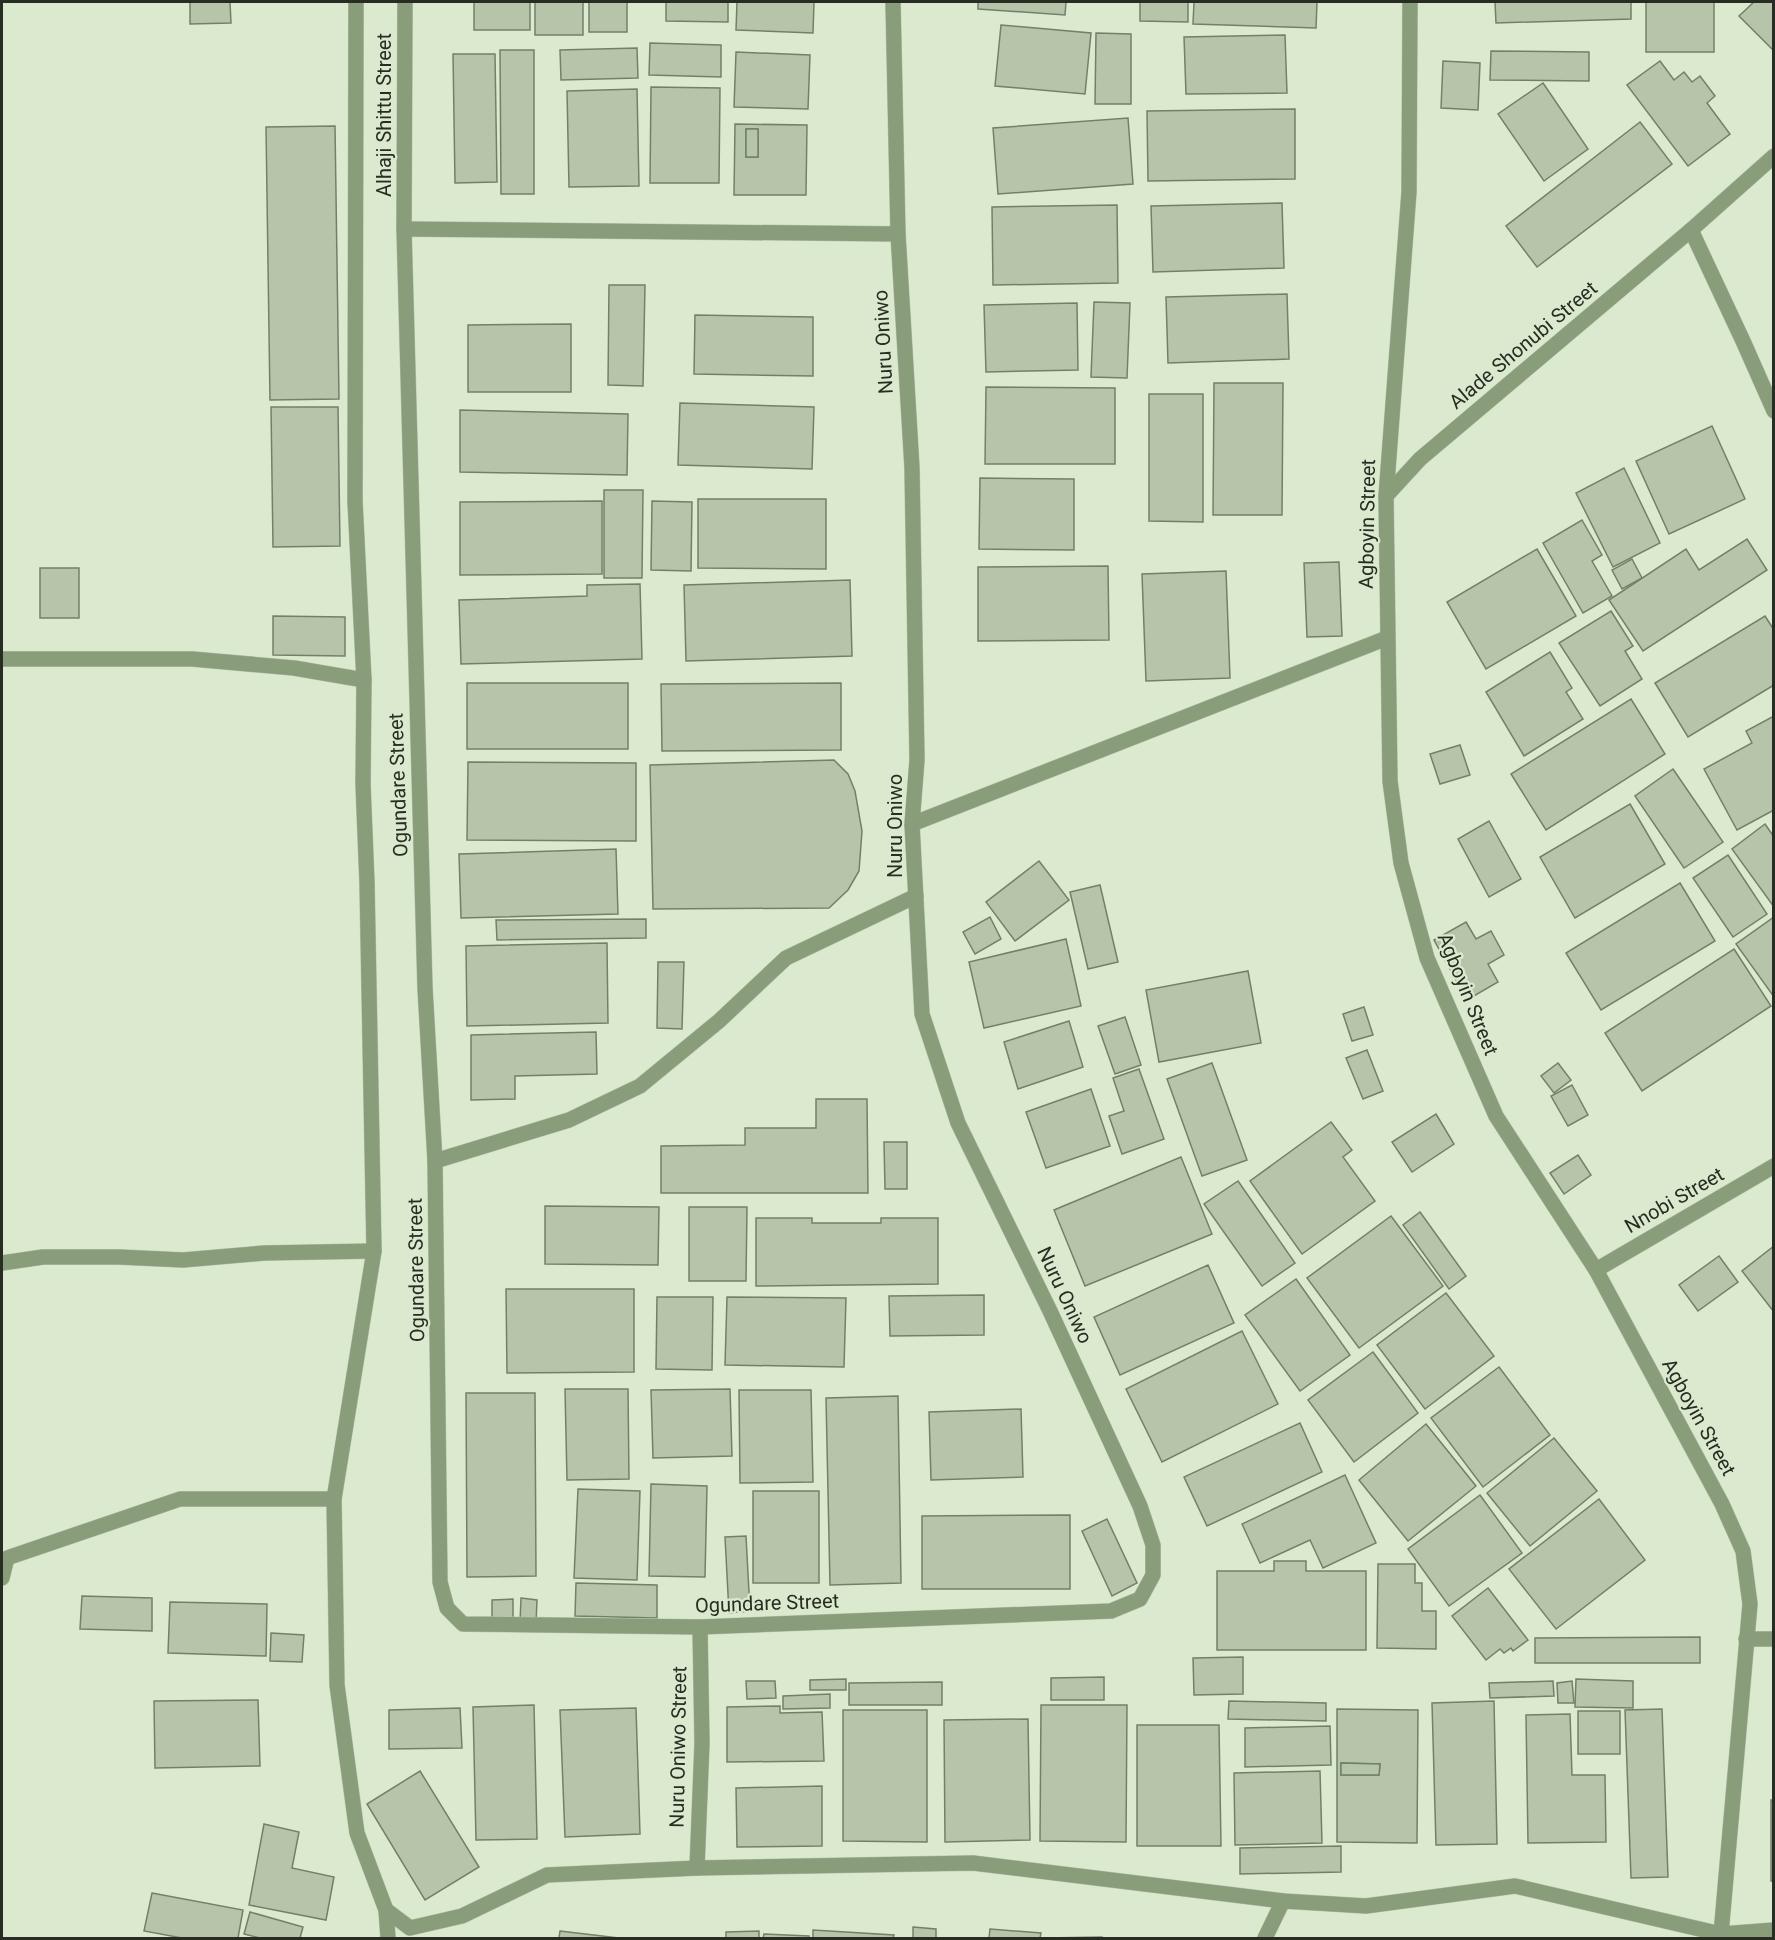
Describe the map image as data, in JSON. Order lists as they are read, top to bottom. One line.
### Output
{"streets":{"street":["Alhaji Shittu Street","Nuru Oniwo","Alade Shonubi Street","Agboyin Street","Ogundare Street","Nnobi Street","Nuru Oniwo Street"]},"crossings":[["Alhaji Shittu Street","Ogundare Street"],["Nuru Oniwo","Ogundare Street"],["Alade Shonubi Street","Agboyin Street"],["Agboyin Street","Nnobi Street"],["Ogundare Street","Nuru Oniwo Street"]]}
